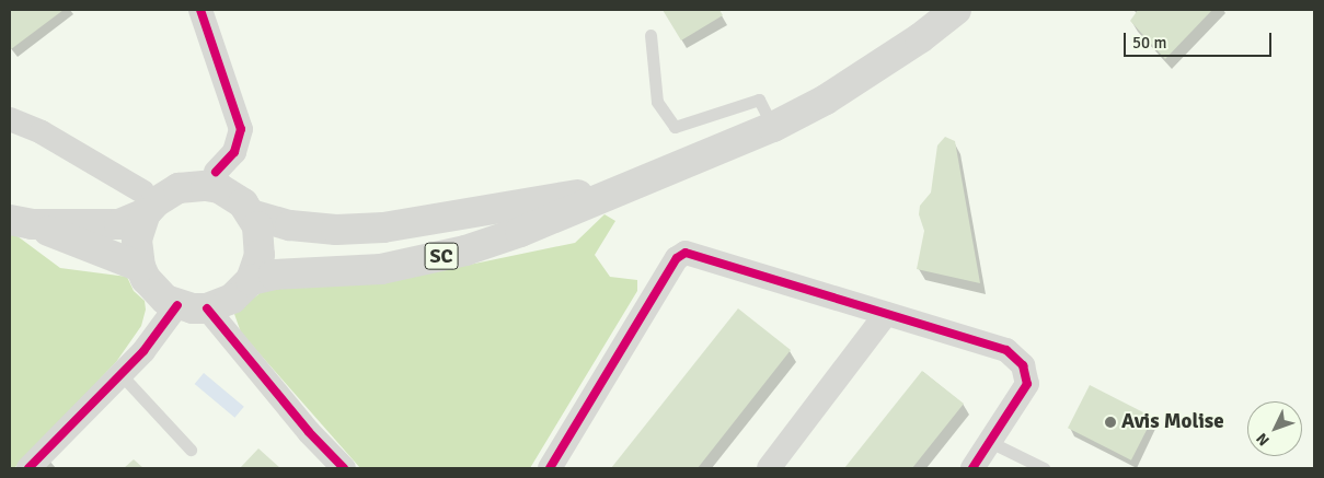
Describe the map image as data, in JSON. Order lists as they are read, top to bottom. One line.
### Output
{"streets":{"main road":["SC"]},"places":["Avis Molise"],"scale_bar":"50 m","north":"bottom left"}
